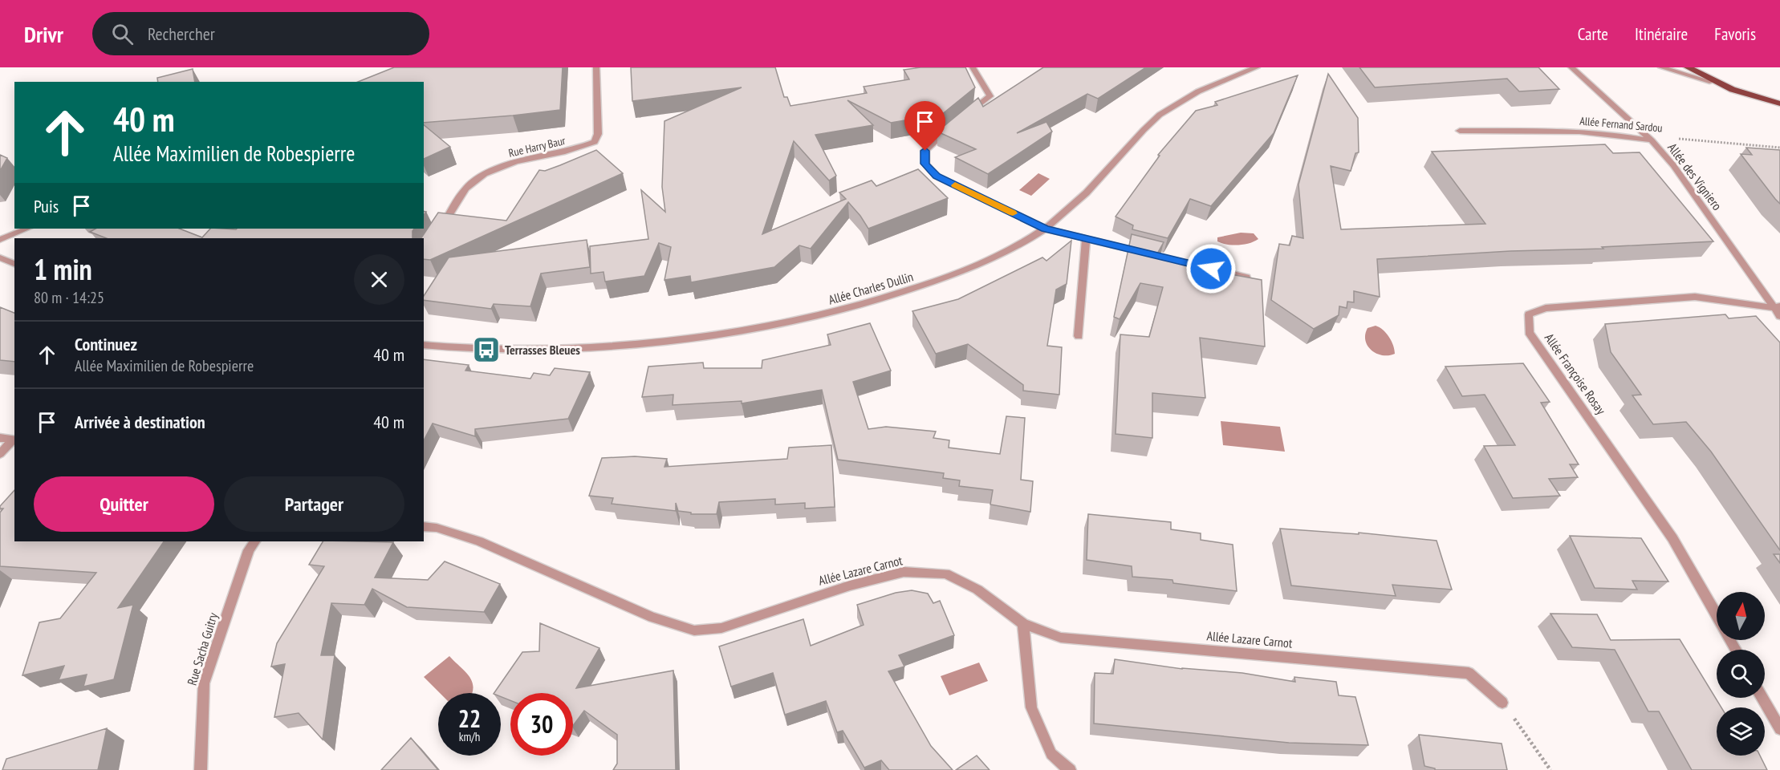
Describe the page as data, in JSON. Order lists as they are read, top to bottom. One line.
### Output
{"streets":{"street":["Allée Fernand Sardou","Rue Harry Baur","Allée des Vigniero","Allée Charles Dullin","Allée Françoise Rosay","Allée Lazare Carnot","Rue Sacha Guitry"]},"crossings":[["Allée Fernand Sardou","Allée des Vigniero"],["Allée des Vigniero","Allée Françoise Rosay"]],"places":{"bus stop":["Terrasses Bleues"]},"north":"top","page":{"header":"Drivr","search":"Rechercher","nav":["Carte","Itinéraire","Favoris"],"turn":["40 m","Allée Maximilien de Robespierre"],"then":"Puis","heading":["1 min","80 m · 14:25"],"list":[{"name":"Continuez","note":"Allée Maximilien de Robespierre","value":"40 m"},{"name":"Arrivée à destination","value":"40 m"}],"buttons":["Quitter","Partager"],"speed":"22 km/h","limit":"30"}}
